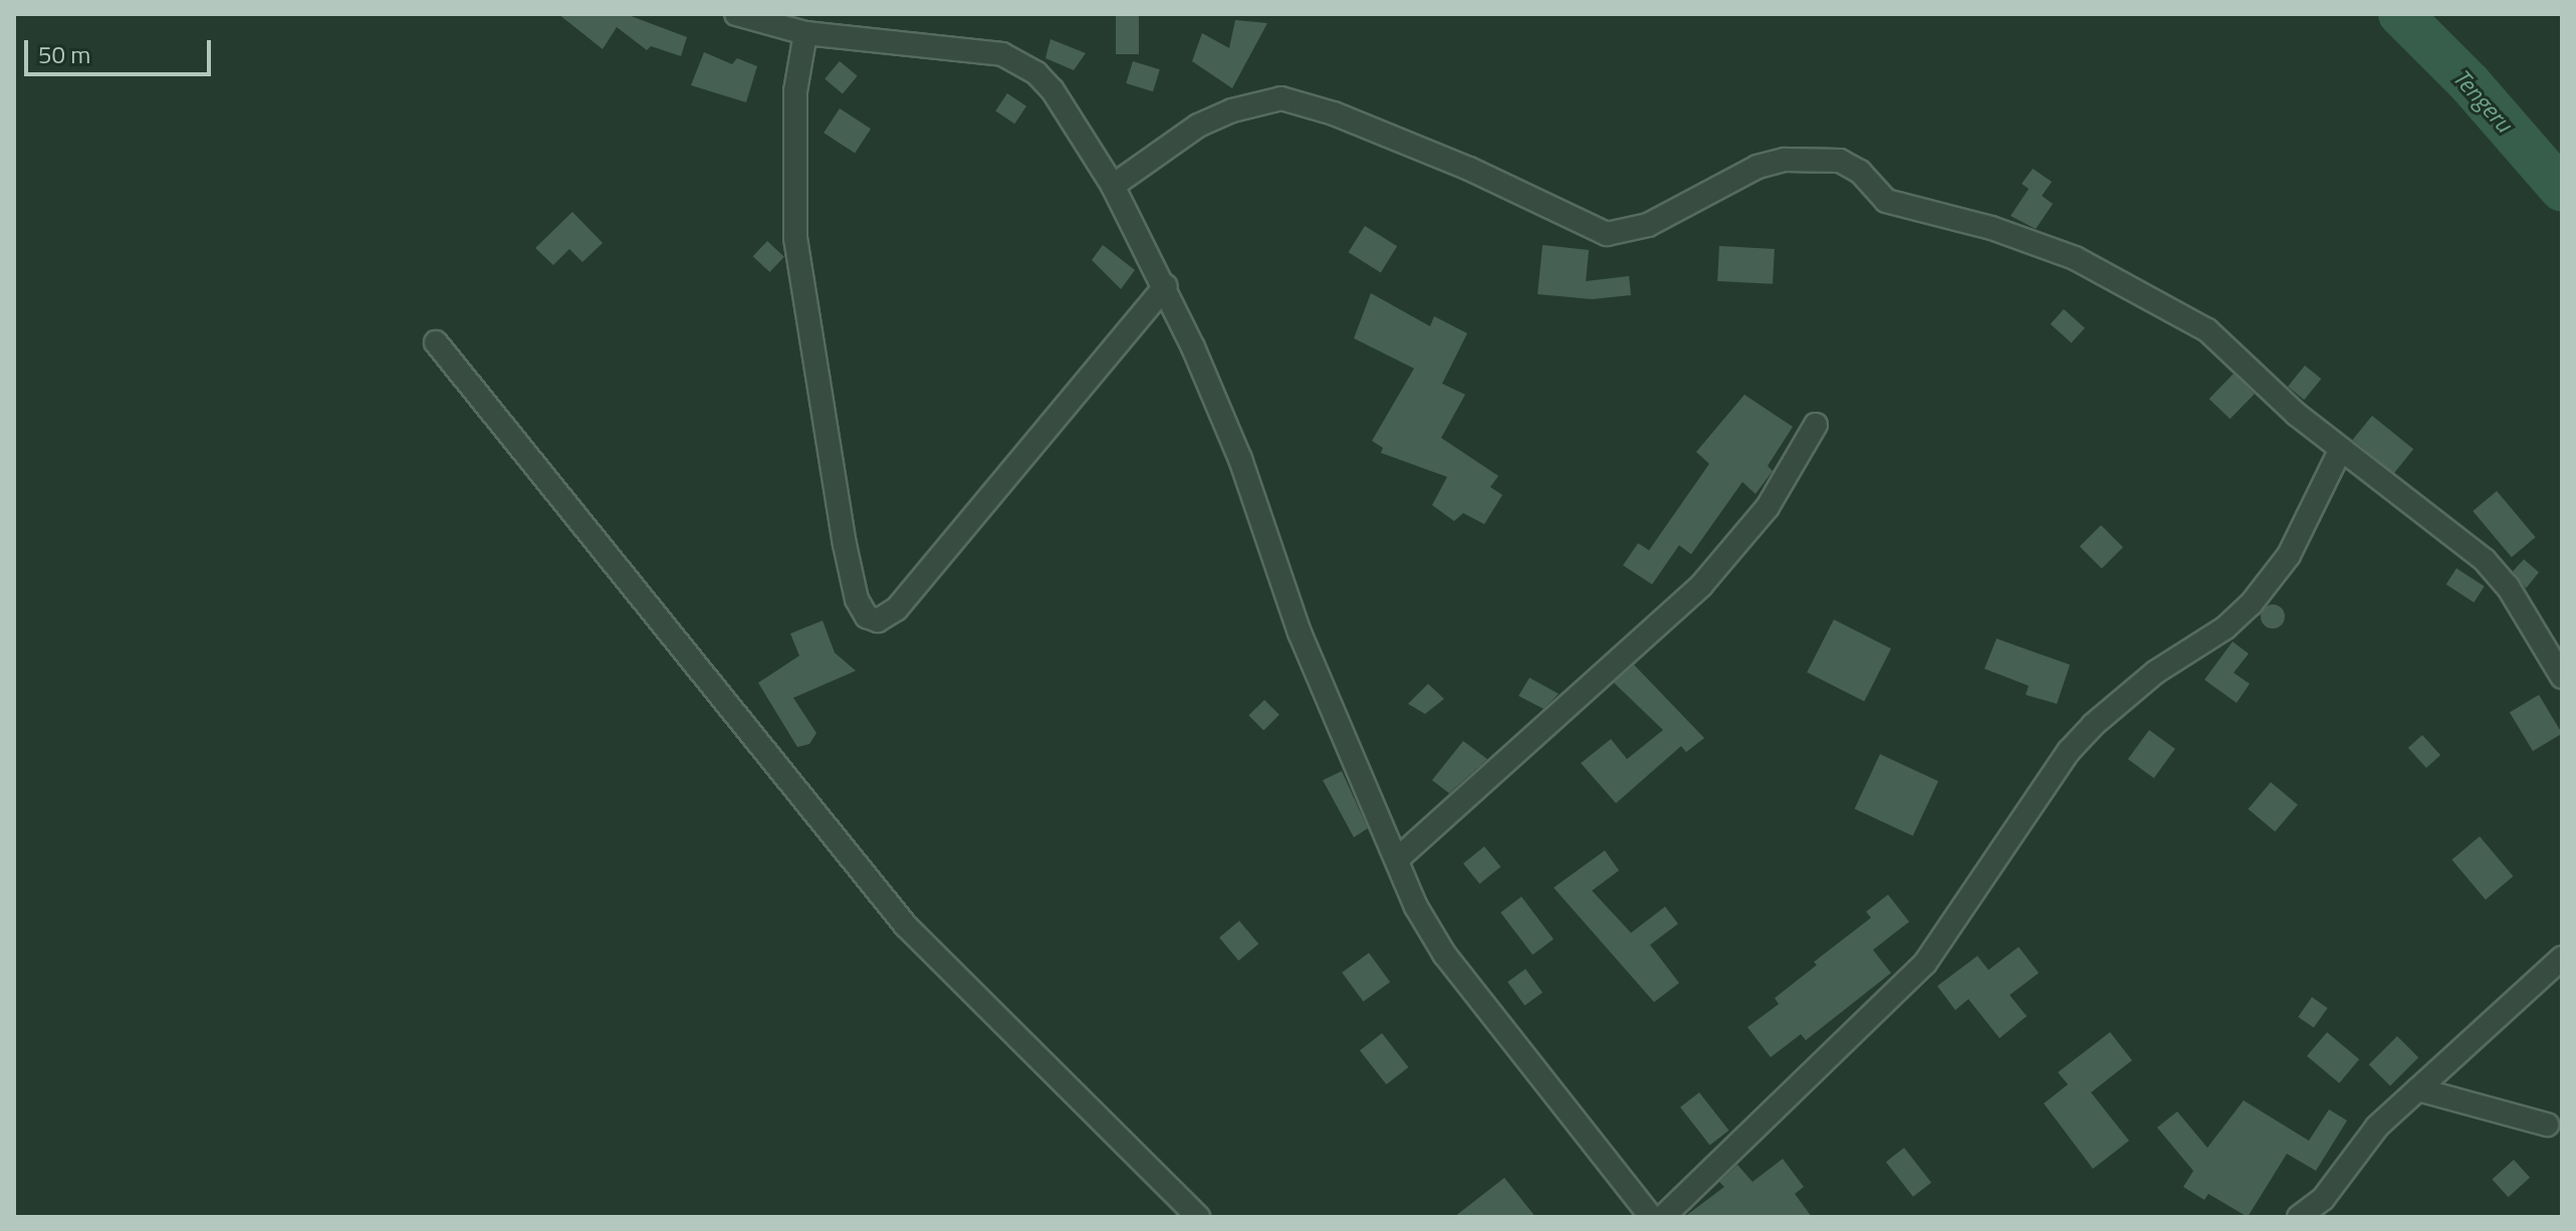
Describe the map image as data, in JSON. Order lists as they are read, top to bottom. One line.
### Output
{"water":["Tengeru"],"scale_bar":"50 m"}
